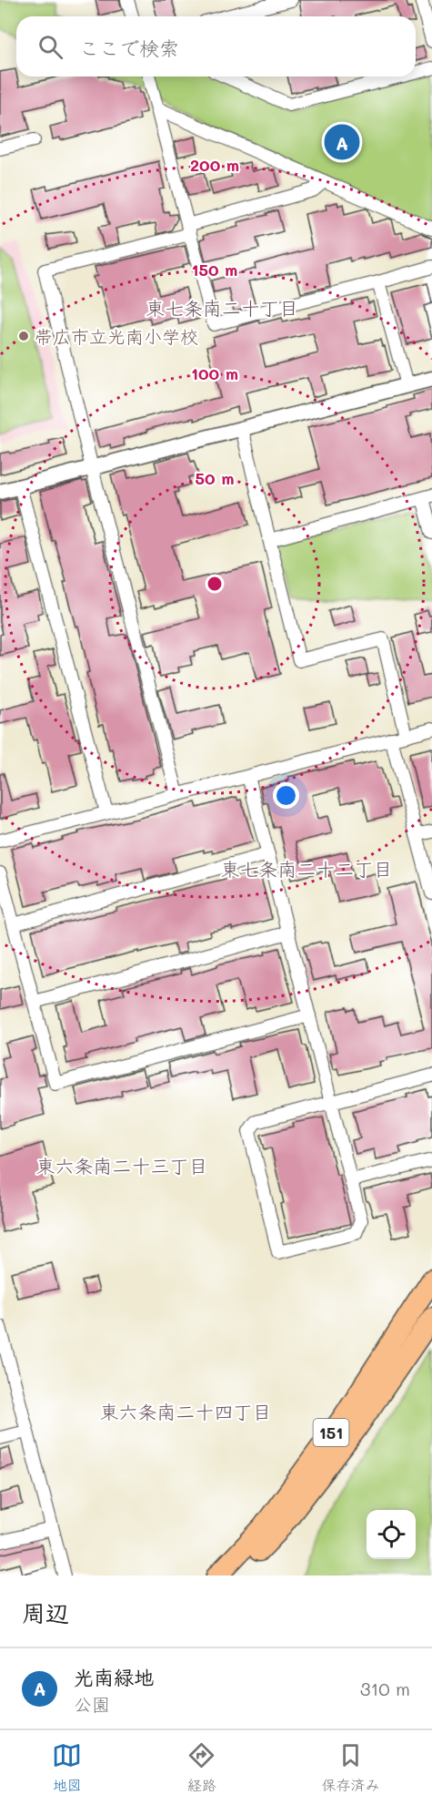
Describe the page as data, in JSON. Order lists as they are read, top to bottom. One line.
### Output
{"streets":{"main road":["151"]},"districts":["東七条南二十丁目","東七条南二十二丁目","東六条南二十三丁目","東六条南二十四丁目"],"places":["帯広市立光南小学校"],"page":{"search":"ここで検索","pins":"A","heading":"周辺","list":[{"mark":"A","name":"光南緑地","note":"公園","value":"310 m"}],"nav":["地図","経路","保存済み"]},"rings":["200 m","150 m","100 m","50 m"]}
